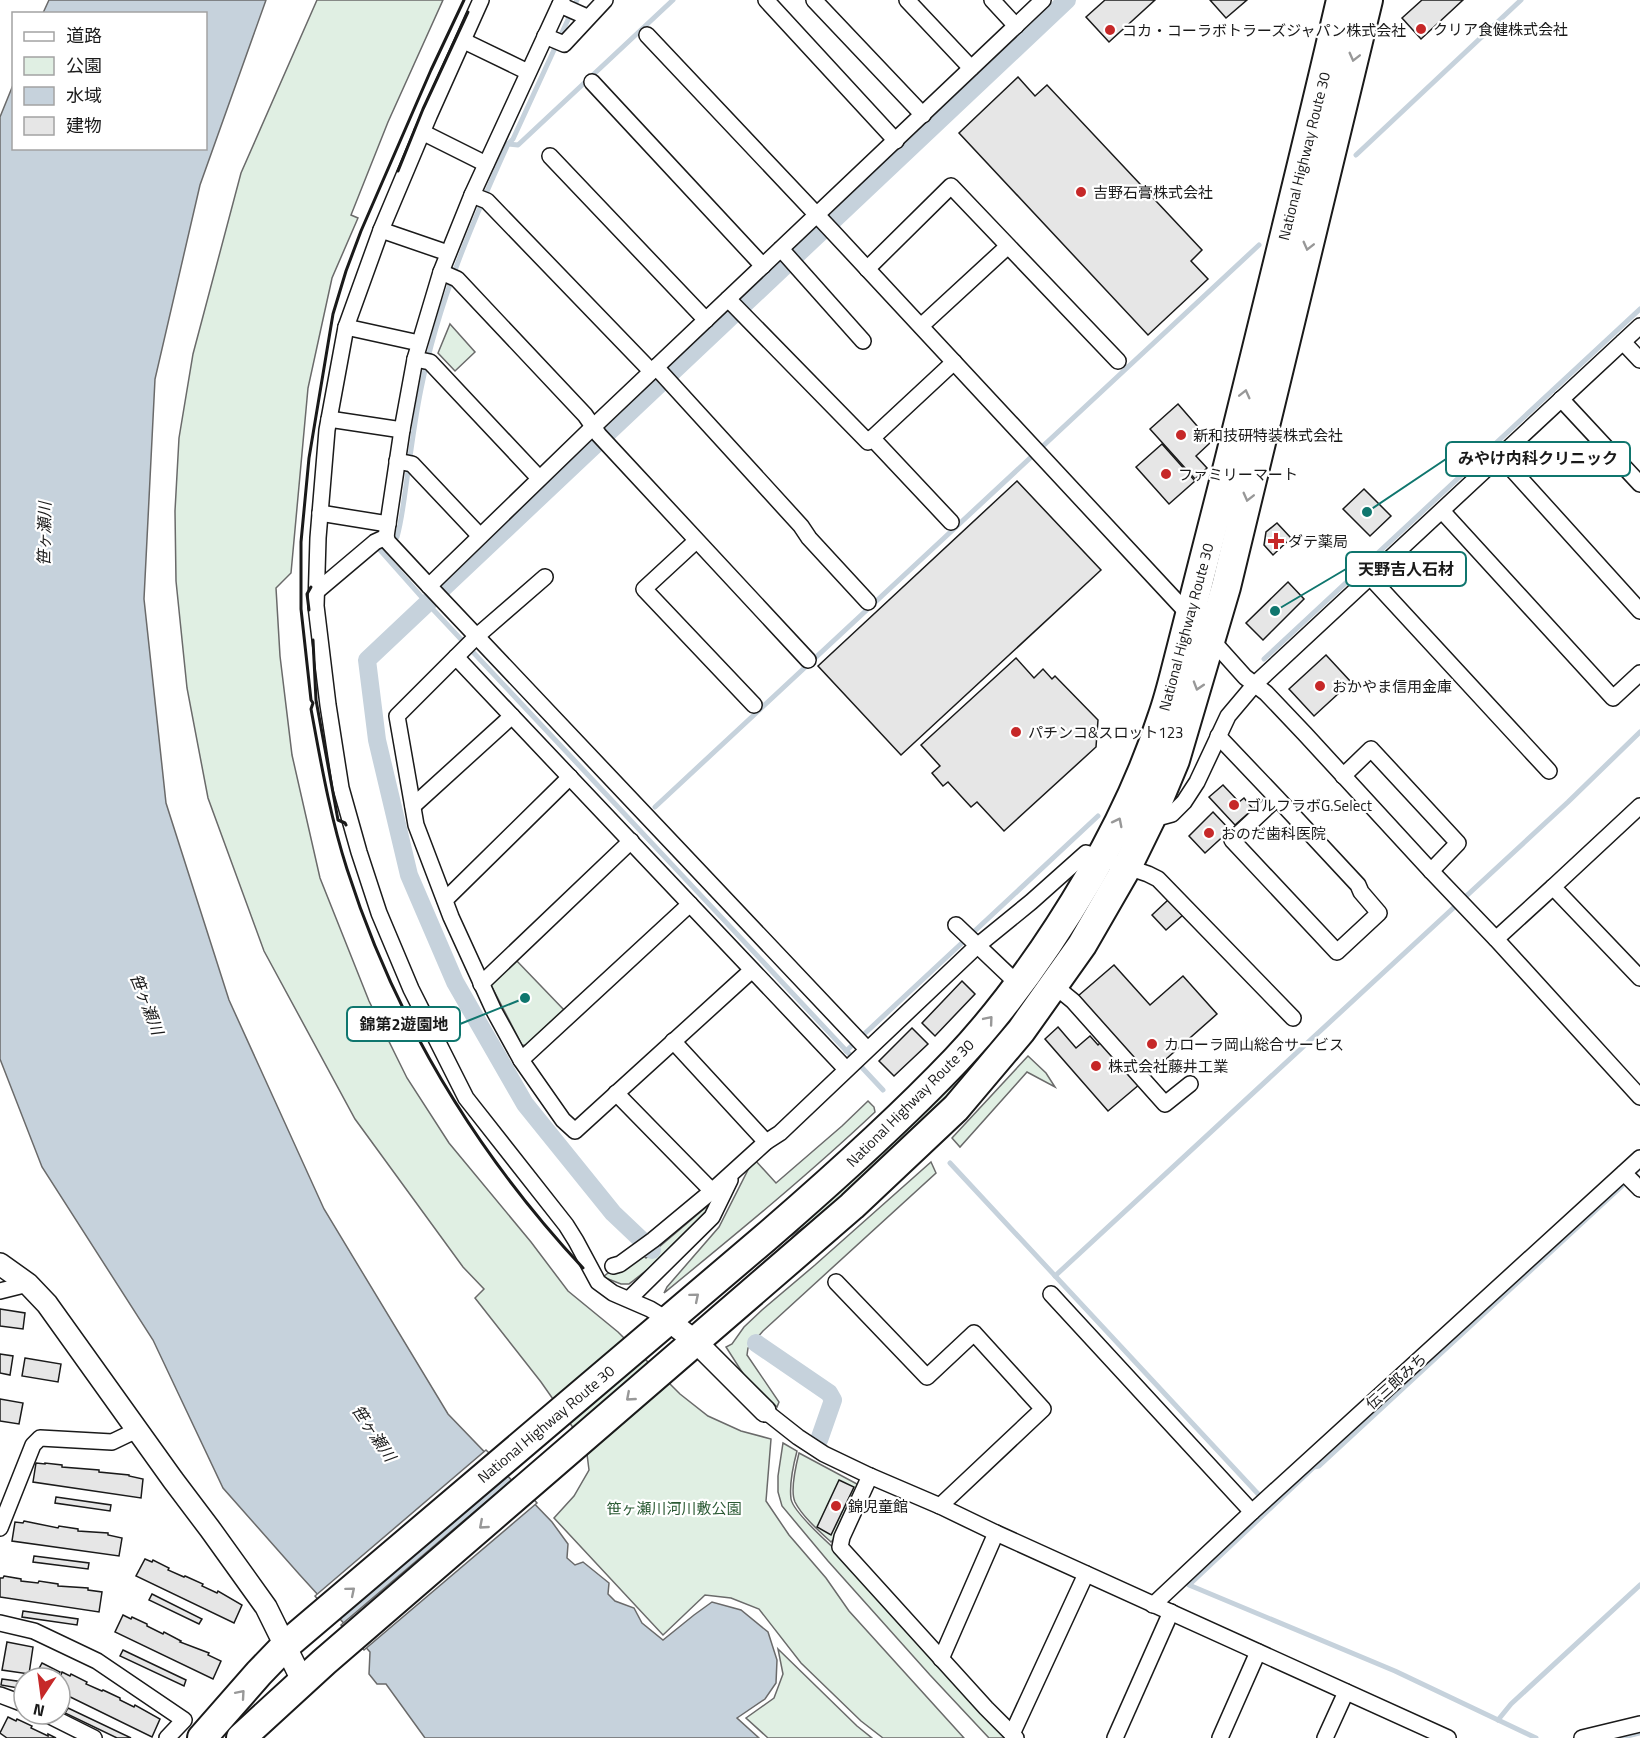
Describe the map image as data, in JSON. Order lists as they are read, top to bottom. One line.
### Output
{"streets":{"highway":["National Highway Route 30"],"street":["伝三郎みち"]},"water":["笹ヶ瀬川"],"parks":["笹ヶ瀬川河川敷公園"],"places":{"other":["クリア食健株式会社","コカ・コーラボトラーズジャパン株式会社","吉野石膏株式会社","新和技研特装株式会社","ファミリーマート","みやけ内科クリニック","天野吉人石材","おかやま信用金庫","パチンコ&スロット123","ゴルフラボG.Select","おのだ歯科医院","錦第2遊園地","カローラ岡山総合サービス","株式会社藤井工業","錦児童館"],"health":["ダテ薬局"]},"legend":["道路","公園","水域","建物"],"north":"bottom"}
